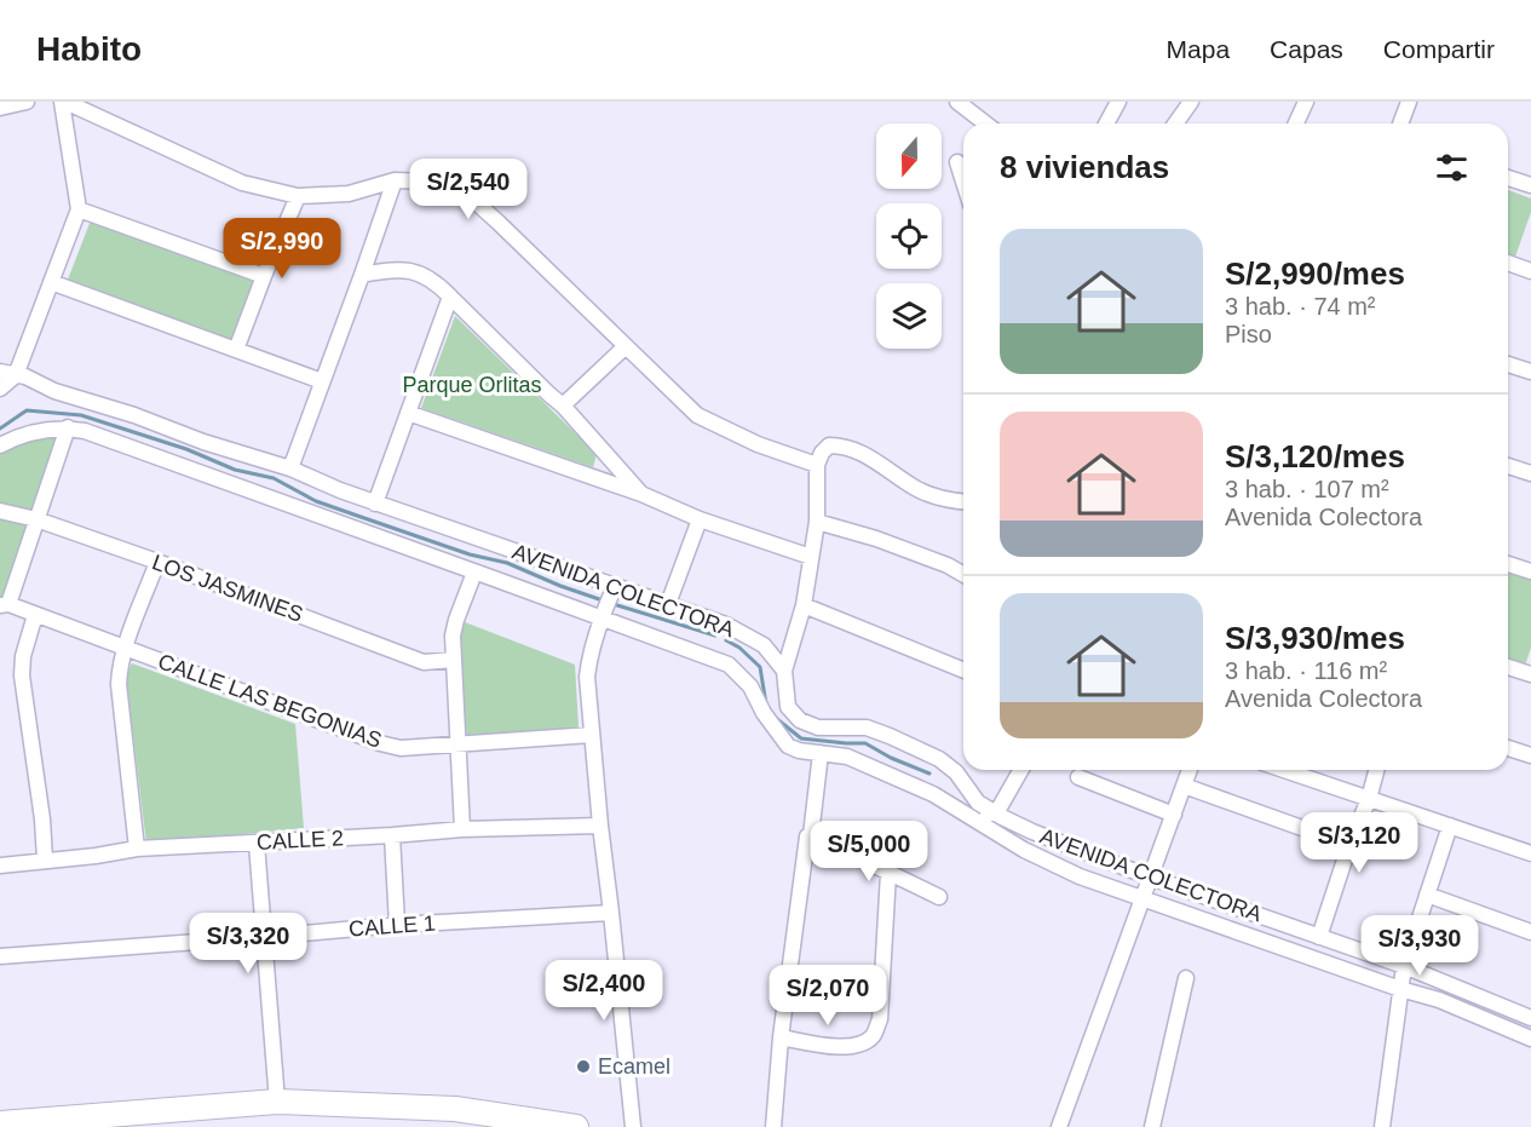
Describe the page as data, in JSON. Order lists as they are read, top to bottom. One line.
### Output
{"streets":{"street":["LOS JASMINES","AVENIDA COLECTORA","CALLE LAS BEGONIAS","CALLE 2","CALLE 1"]},"parks":["Parque Orlitas"],"places":["Ecamel"],"north":"bottom","page":{"header":"Habito","nav":["Mapa","Capas","Compartir"],"heading":"8 viviendas","price":["S/2,540","S/2,990","S/3,120","S/5,000","S/3,320","S/3,930","S/2,400","S/2,070"],"list":[{"name":"S/2,990/mes","note":"3 hab. · 74 m² · Piso"},{"name":"S/3,120/mes","note":"3 hab. · 107 m² · Avenida Colectora"},{"name":"S/3,930/mes","note":"3 hab. · 116 m² · Avenida Colectora"}]}}
